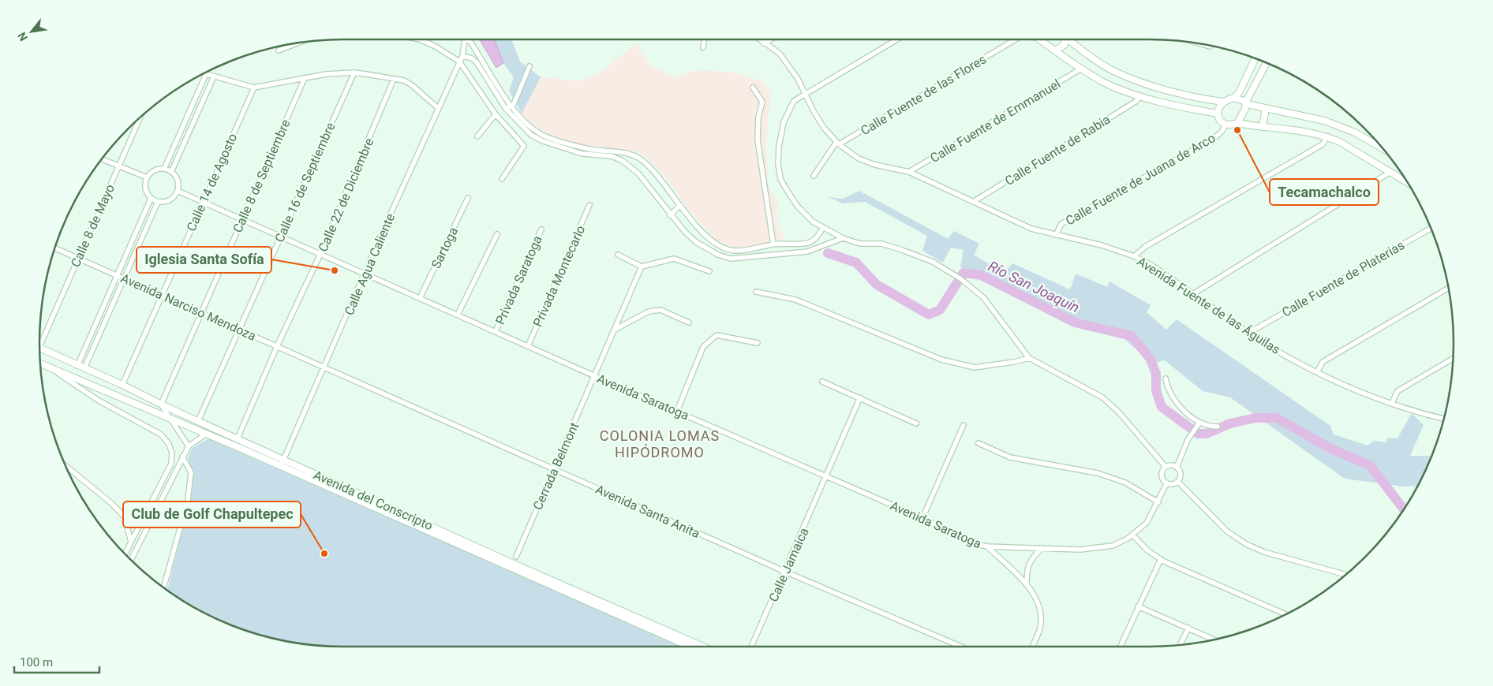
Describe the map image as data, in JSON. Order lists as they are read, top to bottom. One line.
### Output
{"streets":{"main road":["Avenida del Conscripto"],"street":["Calle Fuente de las Flores","Calle Fuente de Emmanuel","Calle Fuente de Rabia","Calle 8 de Septiembre","Calle Fuente de Juana de Arco","Calle 14 de Agosto","Calle 16 de Septiembre","Calle 22 de Diciembre","Calle 8 de Mayo","Sartoga","Calle Agua Caliente","Privada Montecarlo","Calle Fuente de Platerias","Privada Saratoga","Avenida Fuente de las Águilas","Avenida Narciso Mendoza","Avenida Saratoga","Cerrada Belmont","Avenida Santa Anita","Calle Jamaica"]},"crossings":[["Calle Fuente de las Flores","Avenida Fuente de las Águilas"],["Calle Fuente de Emmanuel","Avenida Fuente de las Águilas"],["Calle Fuente de Rabia","Avenida Fuente de las Águilas"],["Calle 8 de Septiembre","Avenida Narciso Mendoza"],["Calle 8 de Septiembre","Avenida Saratoga"],["Calle 8 de Septiembre","Avenida del Conscripto"],["Calle Fuente de Juana de Arco","Avenida Fuente de las Águilas"],["Calle 14 de Agosto","Avenida Narciso Mendoza"],["Calle 14 de Agosto","Avenida Saratoga"],["Calle 14 de Agosto","Avenida del Conscripto"],["Calle 16 de Septiembre","Avenida Narciso Mendoza"],["Calle 16 de Septiembre","Avenida Saratoga"],["Calle 16 de Septiembre","Avenida del Conscripto"],["Calle 22 de Diciembre","Avenida Narciso Mendoza"],["Calle 22 de Diciembre","Avenida Saratoga"],["Calle 22 de Diciembre","Avenida del Conscripto"],["Calle 8 de Mayo","Avenida Narciso Mendoza"],["Calle 8 de Mayo","Avenida del Conscripto"],["Sartoga","Avenida Saratoga"],["Calle Agua Caliente","Avenida Narciso Mendoza"],["Calle Agua Caliente","Avenida Saratoga"],["Calle Agua Caliente","Avenida del Conscripto"],["Calle Agua Caliente","Avenida Santa Anita"],["Privada Montecarlo","Avenida Saratoga"],["Calle Fuente de Platerias","Avenida Fuente de las Águilas"],["Privada Saratoga","Avenida Saratoga"],["Avenida Narciso Mendoza","Avenida Santa Anita"],["Avenida Saratoga","Cerrada Belmont"],["Avenida Saratoga","Calle Jamaica"],["Cerrada Belmont","Avenida Santa Anita"],["Avenida Santa Anita","Calle Jamaica"]],"districts":["COLONIA LOMAS HIPÓDROMO"],"water":["Río San Joaquín"],"places":["Tecamachalco","Iglesia Santa Sofía","Club de Golf Chapultepec"],"scale_bar":"100 m","north":"bottom left"}
